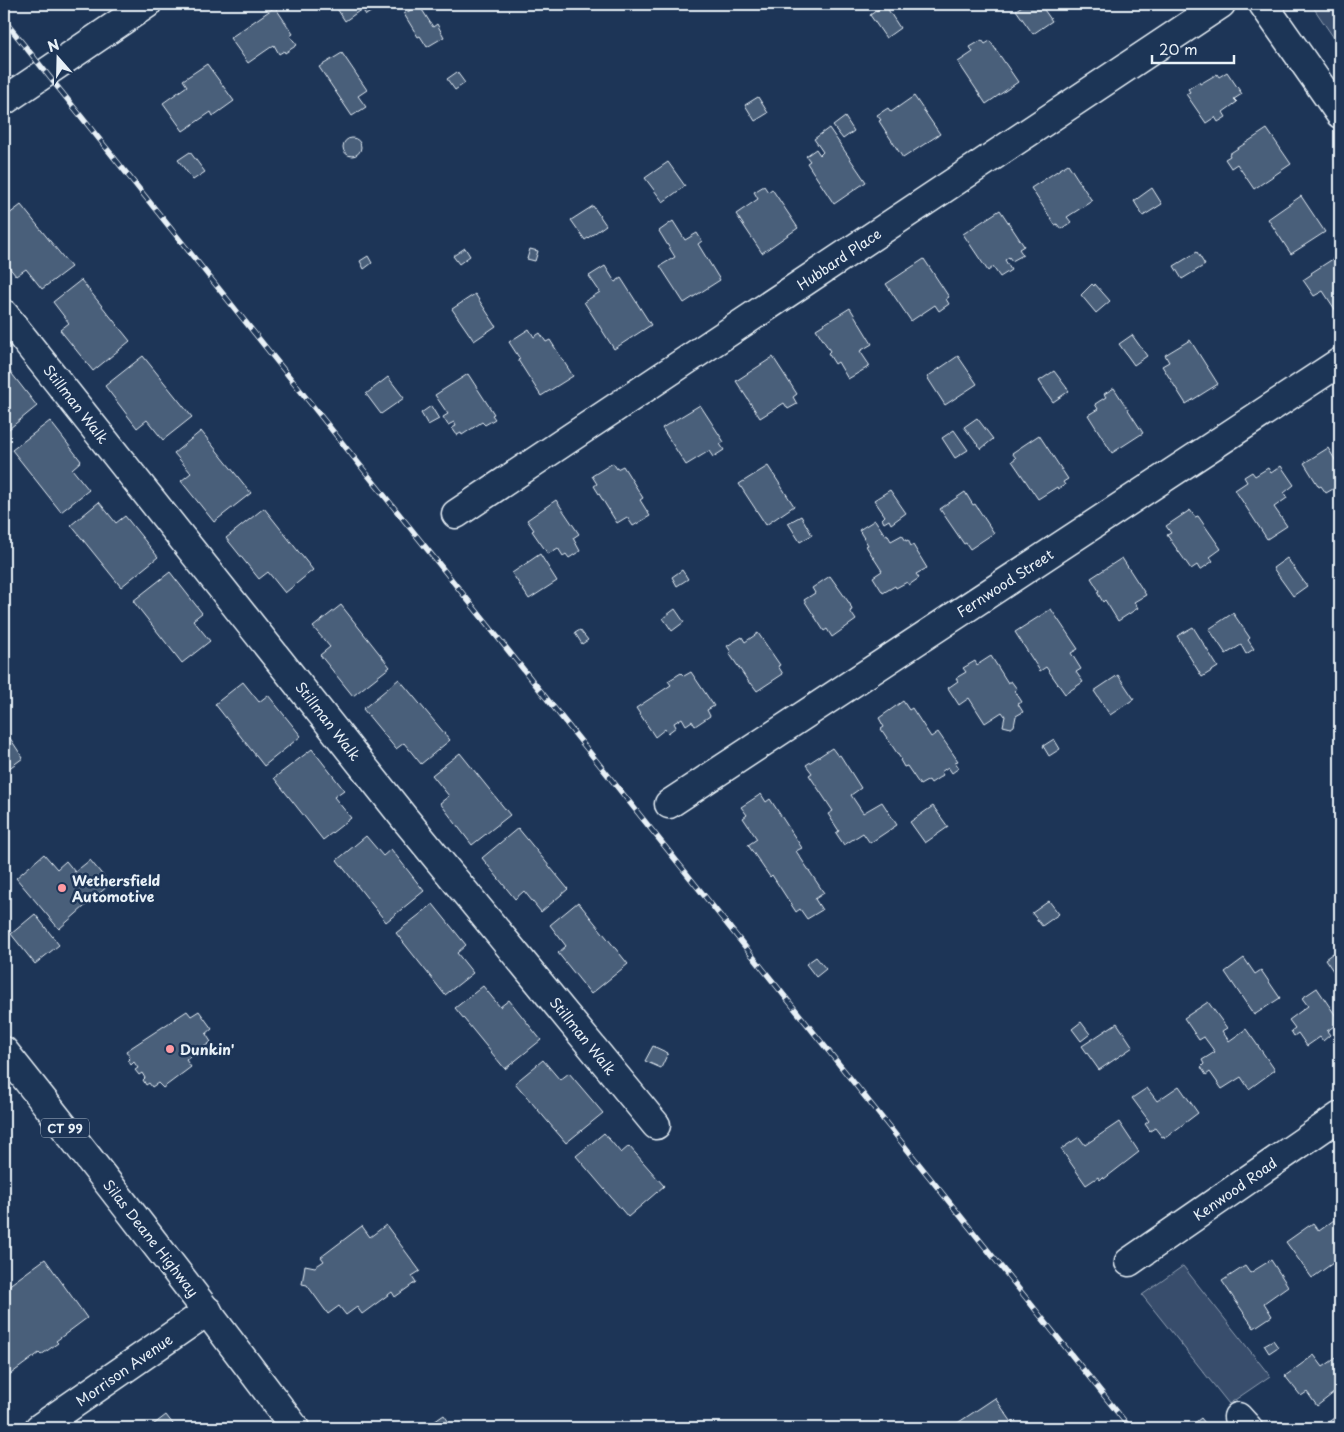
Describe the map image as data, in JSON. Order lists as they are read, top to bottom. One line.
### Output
{"streets":{"street":["Hubbard Place","Stillman Walk","Fernwood Street","CT 99","Kenwood Road","Silas Deane Highway","Morrison Avenue"]},"crossings":[["Silas Deane Highway","Morrison Avenue"]],"places":["Wethersfield Automotive","Dunkin'"],"scale_bar":"20 m","north":"top"}
